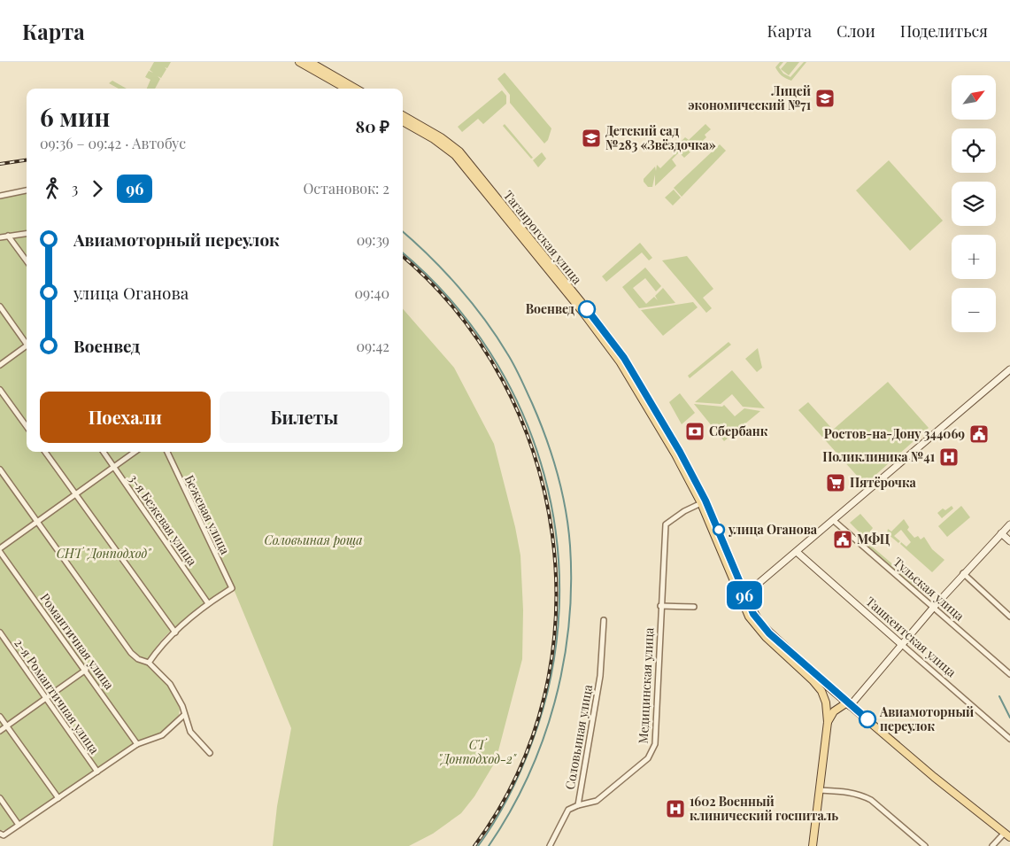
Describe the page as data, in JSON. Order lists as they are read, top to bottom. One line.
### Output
{"streets":{"main road":["Таганрогская улица"],"street":["Бежевая улица","3-я Бежевая улица","Тульская улица","Ташкентская улица","Романтичная улица","Медицинская улица","2-я Романтичная улица","Соловьиная улица"]},"crossings":[["Таганрогская улица","Медицинская улица"],["Бежевая улица","3-я Бежевая улица"],["Медицинская улица","Соловьиная улица"]],"parks":["Соловьиная роща","СНТ \"Донподход\"","СТ \"Донподход-2\""],"places":{"school or university":["Лицей экономический №71","Детский сад №283 «Звёздочка»"],"other":["Военвед","улица Оганова","Авиамоторный переулок"],"bank":["Сбербанк"],"public building":["Ростов-на-Дону 344069","МФЦ"],"hospital":["Поликлиника №41","1602 Военный клинический госпиталь"],"supermarket":["Пятёрочка"]},"lines":["bus line 96"],"north":"top right","page":{"header":"Карта","nav":["Карта","Слои","Поделиться"],"on_map":"96","map_buttons":["+","−"],"heading":["6 мин","09:36 – 09:42 · Автобус","80 ₽"],"legs":["3","96","Остановок: 2"],"list":[{"name":"Авиамоторный переулок","value":"09:39"},{"name":"улица Оганова","value":"09:40"},{"name":"Военвед","value":"09:42"}],"buttons":["Поехали","Билеты"]}}
